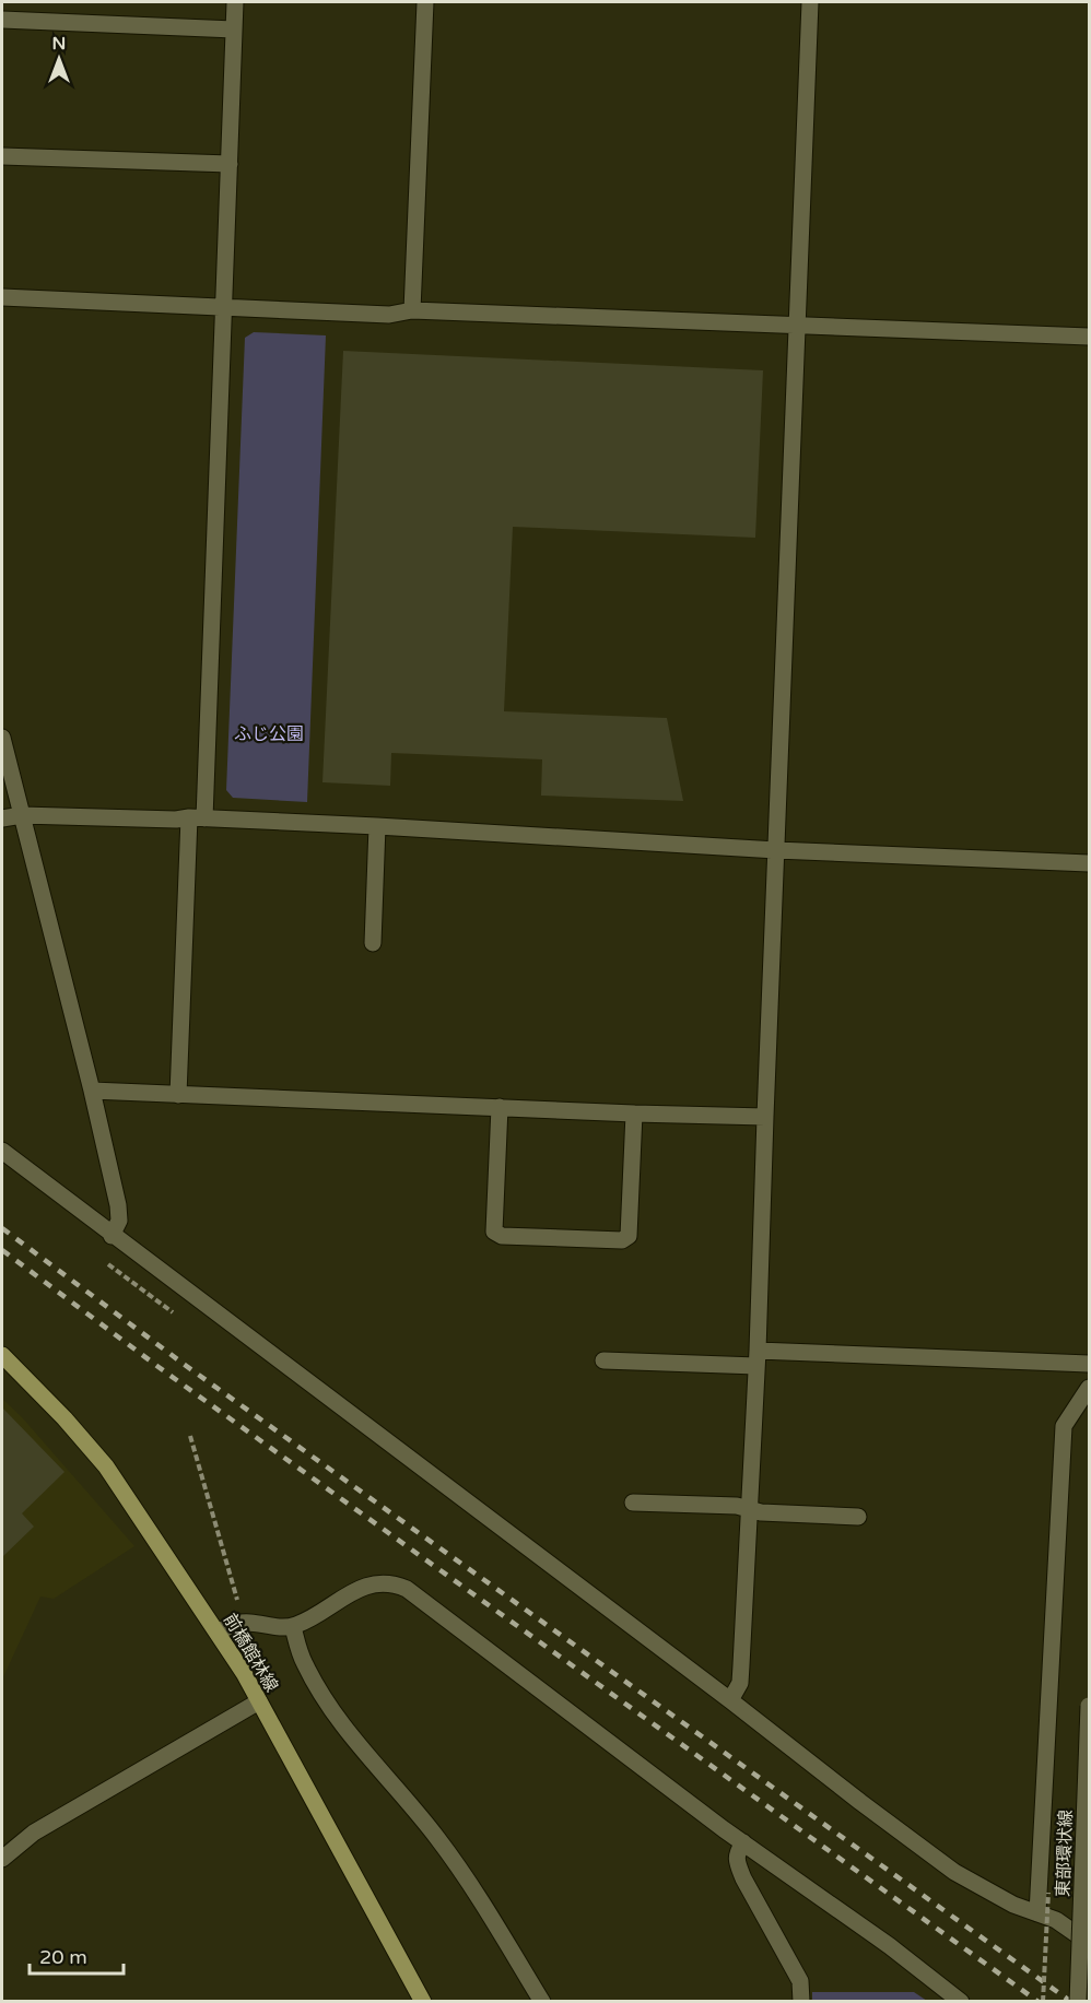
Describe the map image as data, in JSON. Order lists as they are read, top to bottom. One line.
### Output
{"streets":{"main road":["前橋館林線"],"street":["東部環状線"]},"parks":["ふじ公園"],"scale_bar":"20 m","north":"top"}
